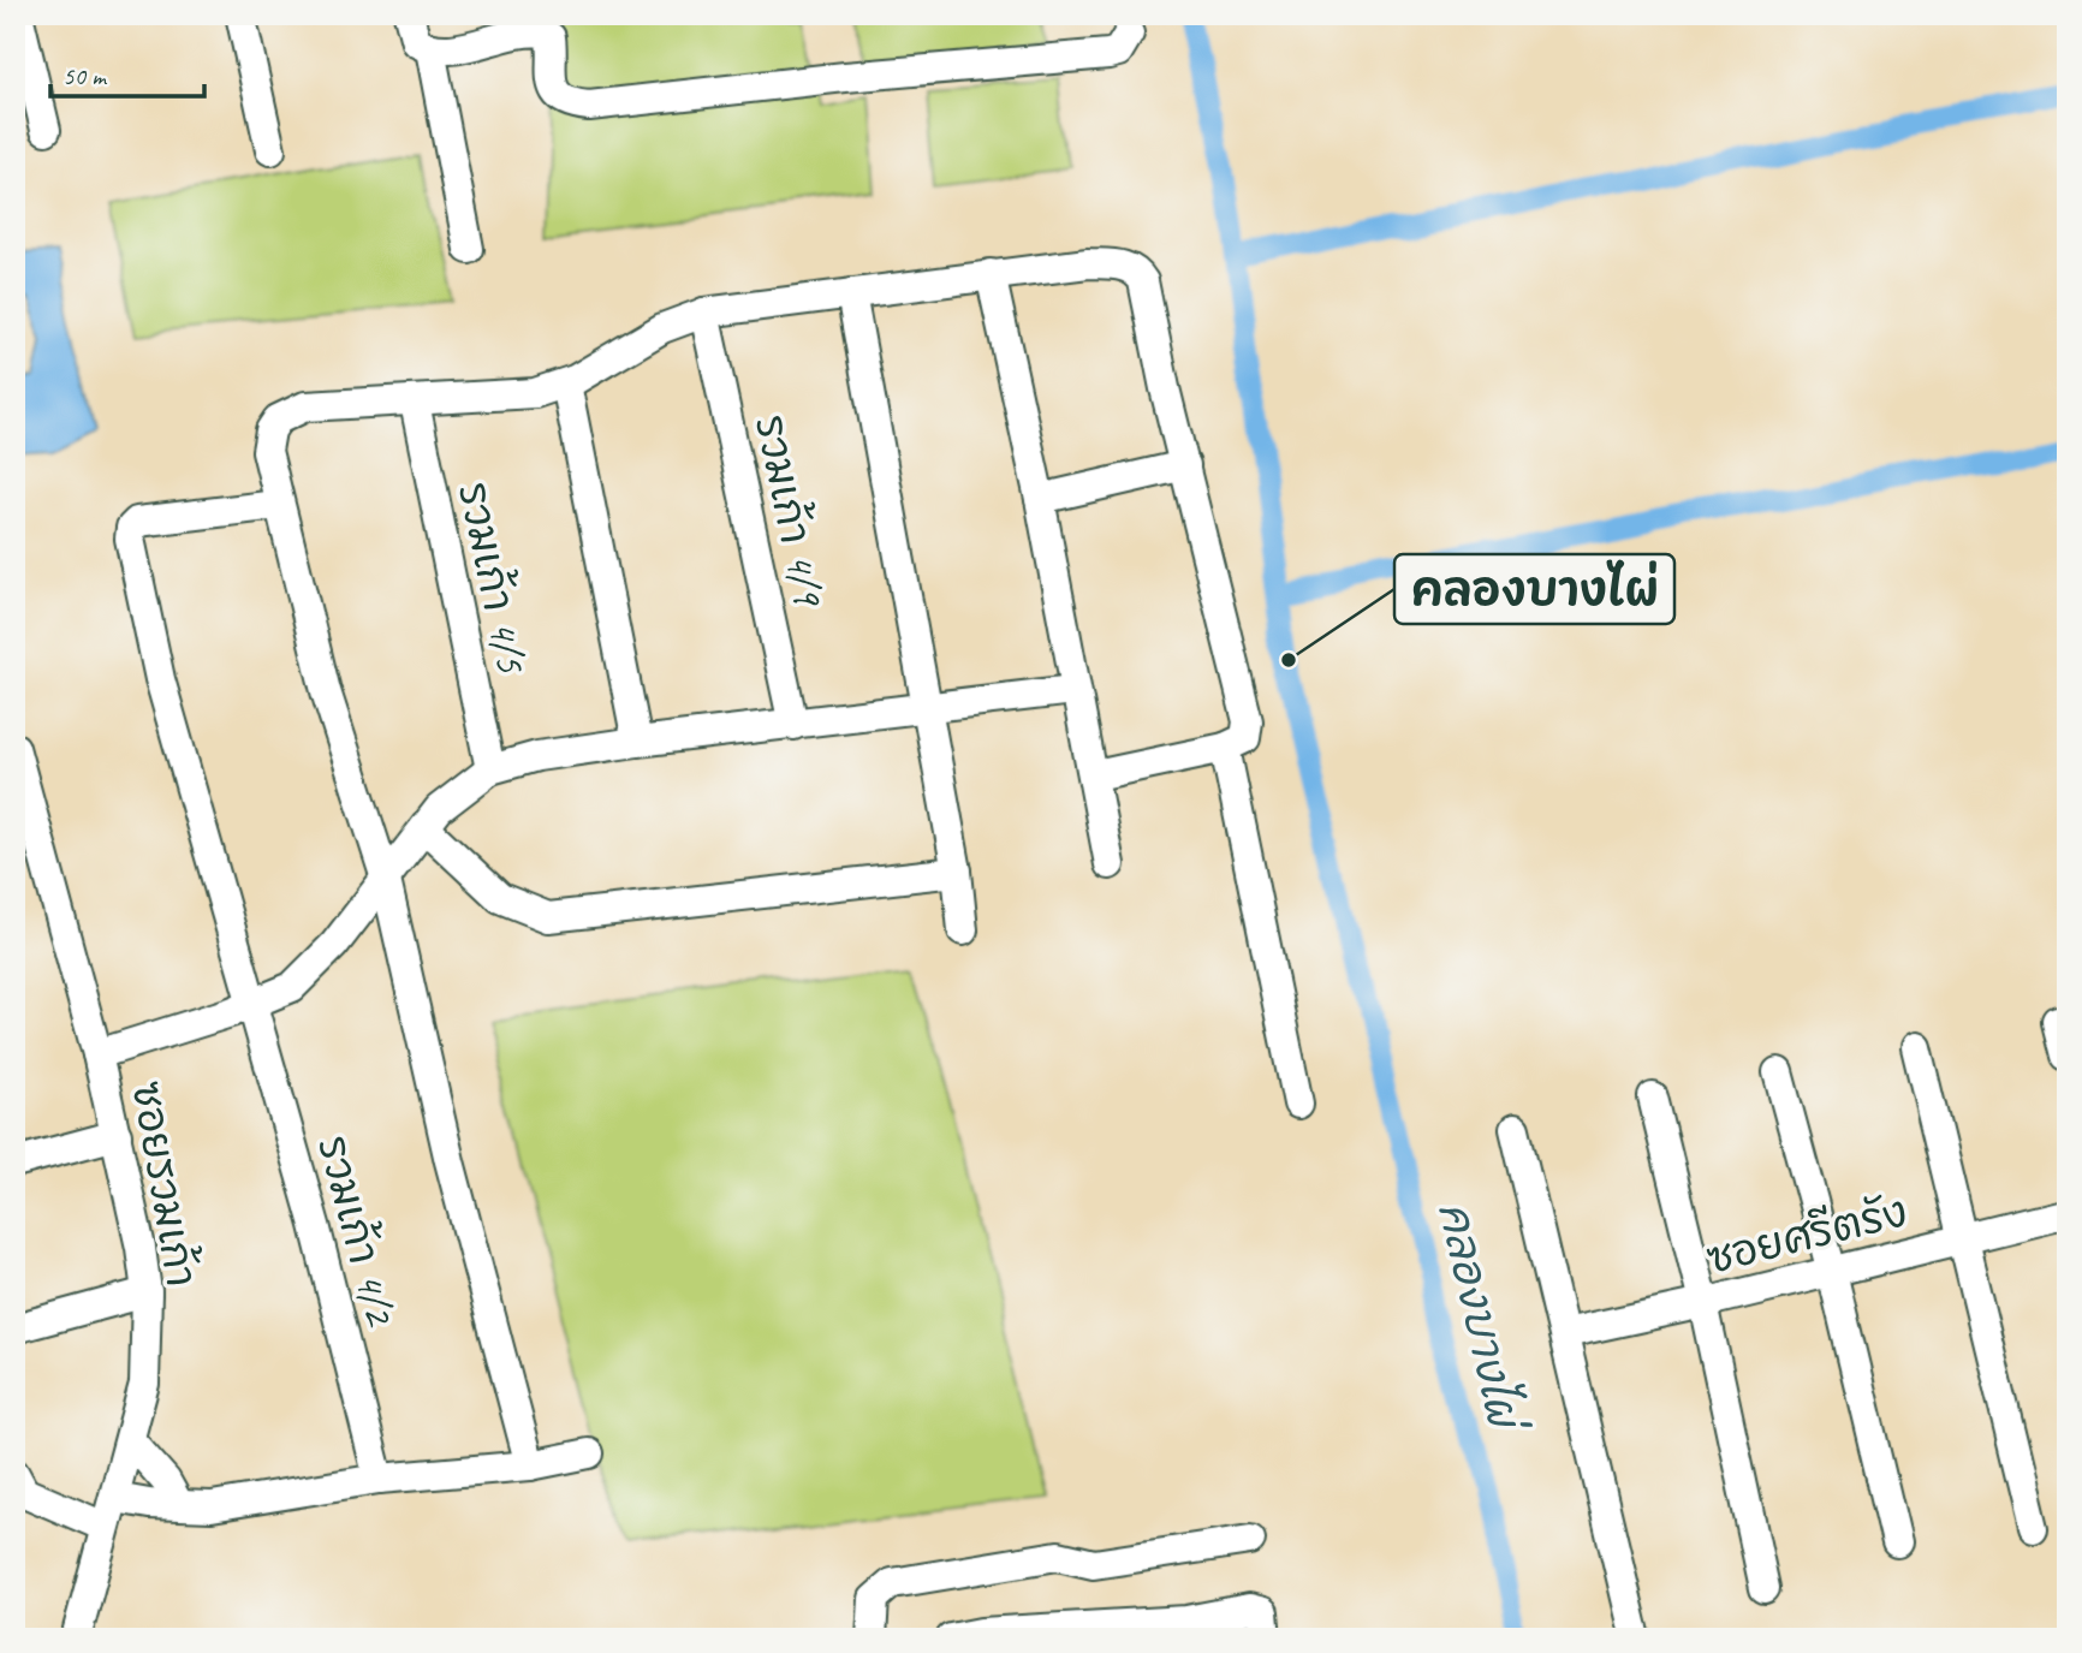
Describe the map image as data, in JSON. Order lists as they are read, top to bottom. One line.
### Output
{"streets":{"street":["รวมเก้า 4/9","รวมเก้า 4/5","ซอยรวมเก้า","รวมเก้า 4/2","ซอยศรีตรัง"]},"water":["คลองบางไผ่"],"places":["คลองบางไผ่"],"scale_bar":"50 m"}
